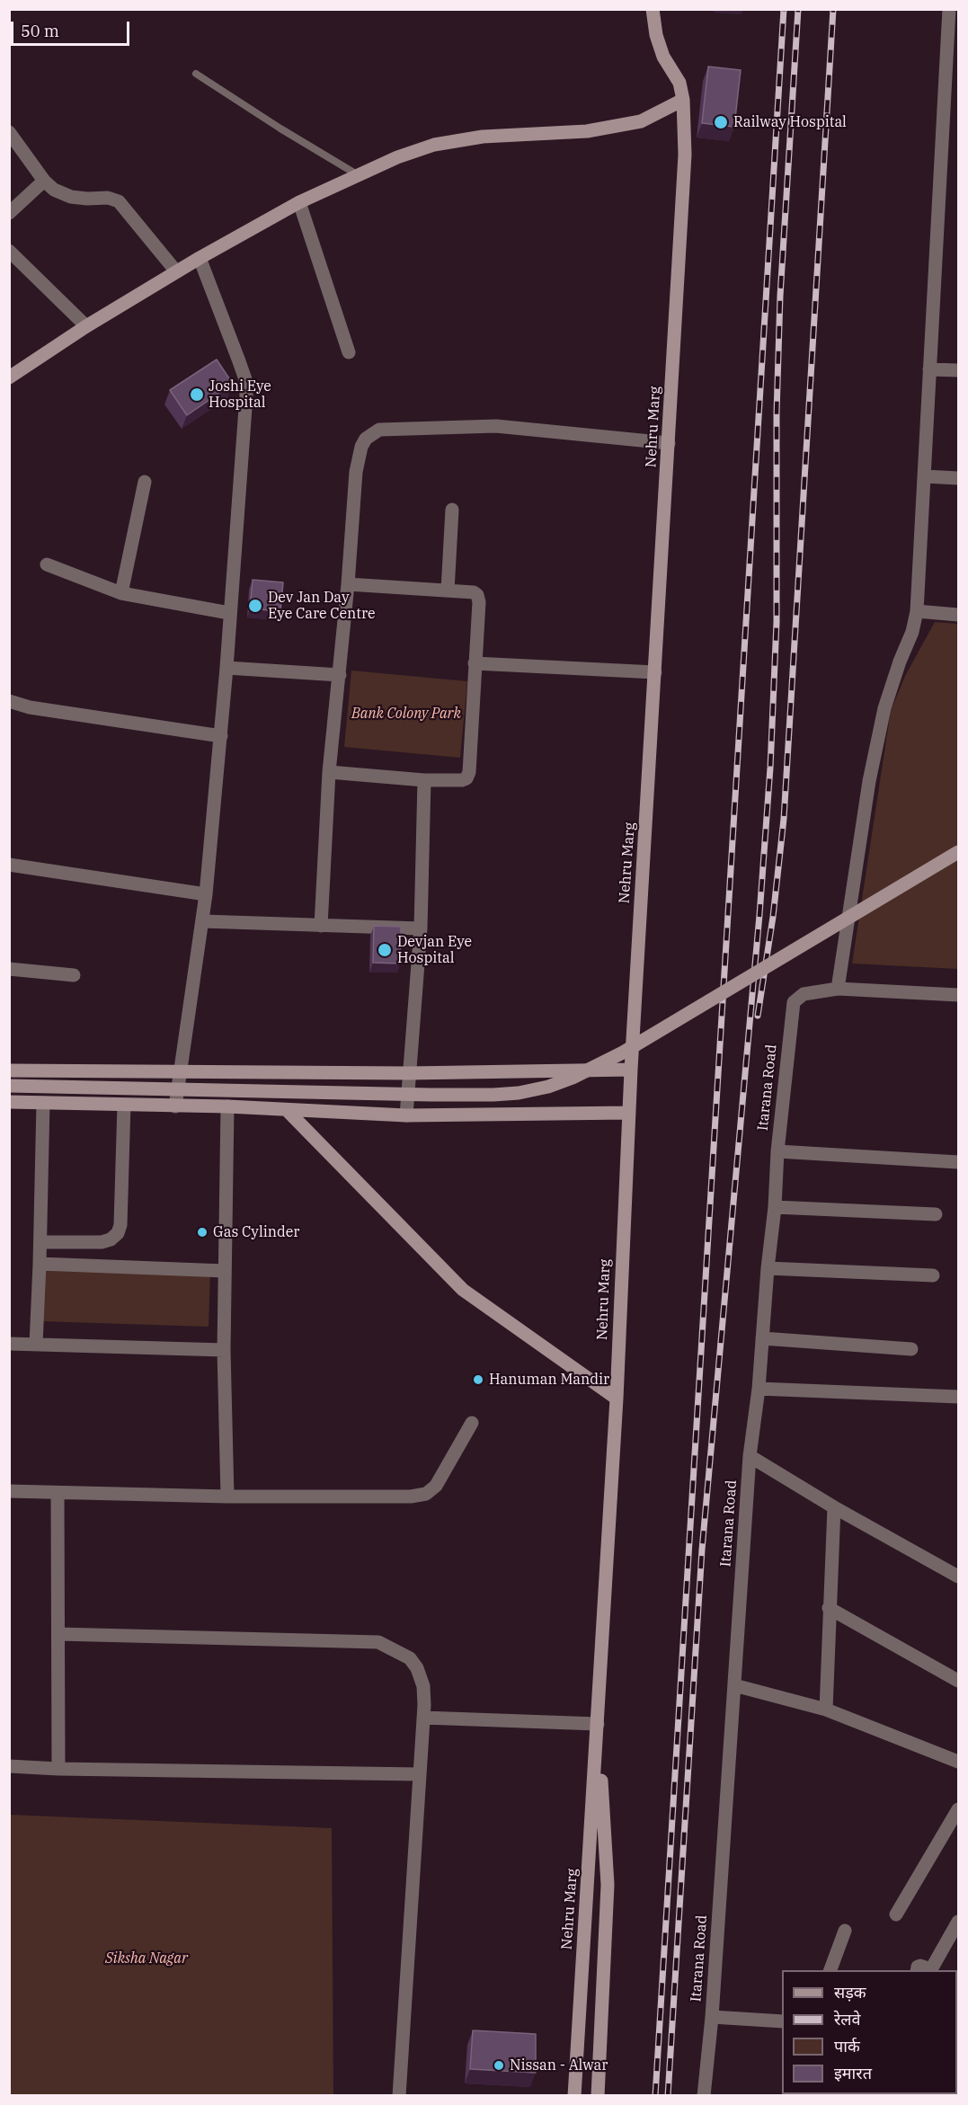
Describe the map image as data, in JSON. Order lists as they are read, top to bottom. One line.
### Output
{"streets":{"street":["Nehru Marg","Itarana Road"]},"parks":["Bank Colony Park","Siksha Nagar"],"places":["Railway Hospital","Joshi Eye Hospital","Dev Jan Day Eye Care Centre","Devjan Eye Hospital","Gas Cylinder","Hanuman Mandir","Nissan - Alwar"],"legend":["सड़क","रेलवे","पार्क","इमारत"],"scale_bar":"50 m"}
